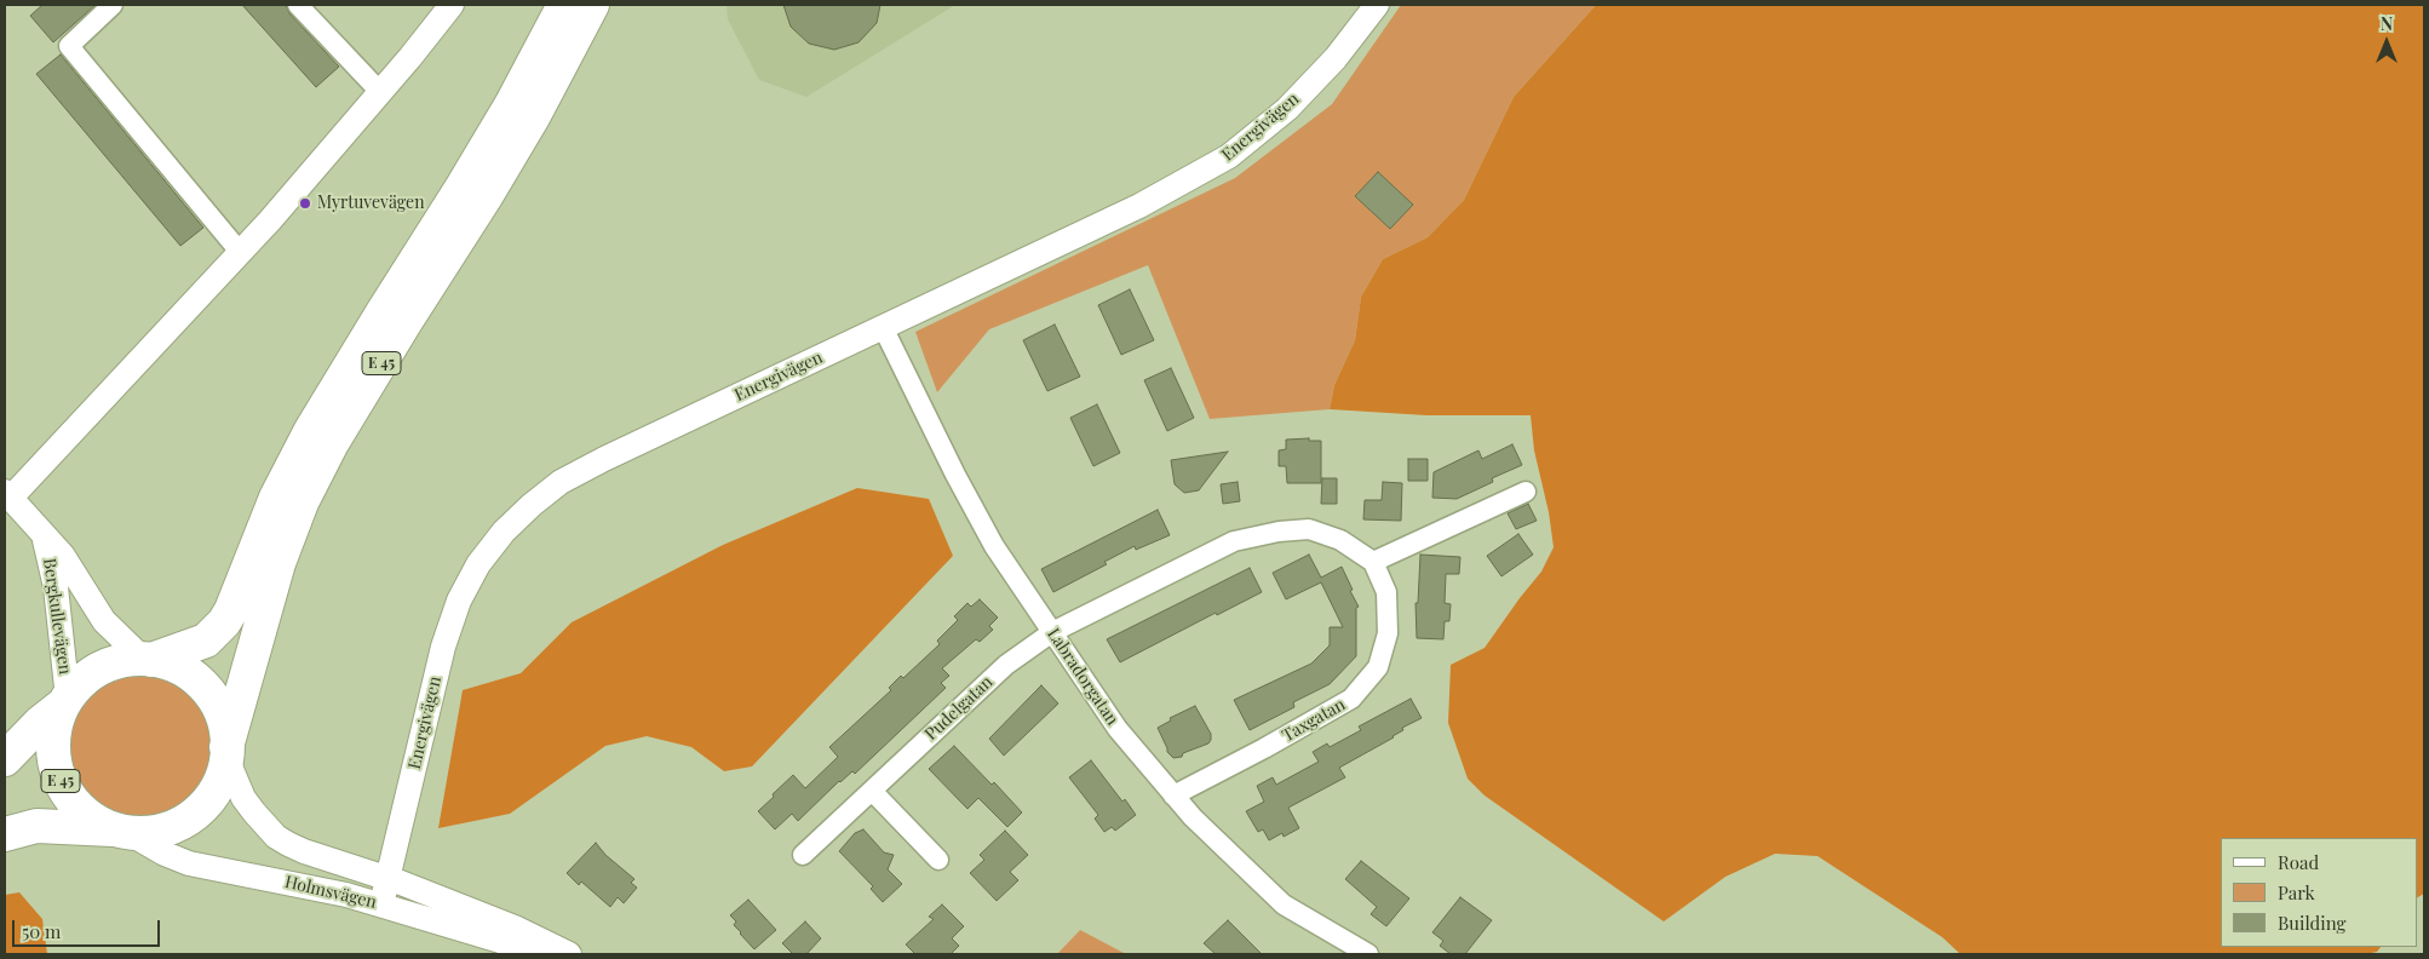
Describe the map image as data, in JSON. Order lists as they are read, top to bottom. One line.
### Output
{"streets":{"highway":["E 45"],"street":["Energivägen","Bergkullevägen","Labradorgatan","Pudelgatan","Taxgatan","Holmsvägen"]},"crossings":[["Energivägen","Labradorgatan"],["Energivägen","Holmsvägen"],["E 45","Bergkullevägen"],["E 45","Holmsvägen"],["Bergkullevägen","Holmsvägen"],["Labradorgatan","Pudelgatan"],["Labradorgatan","Taxgatan"]],"places":["Myrtuvevägen"],"legend":["Road","Park","Building"],"scale_bar":"50 m","north":"top"}
